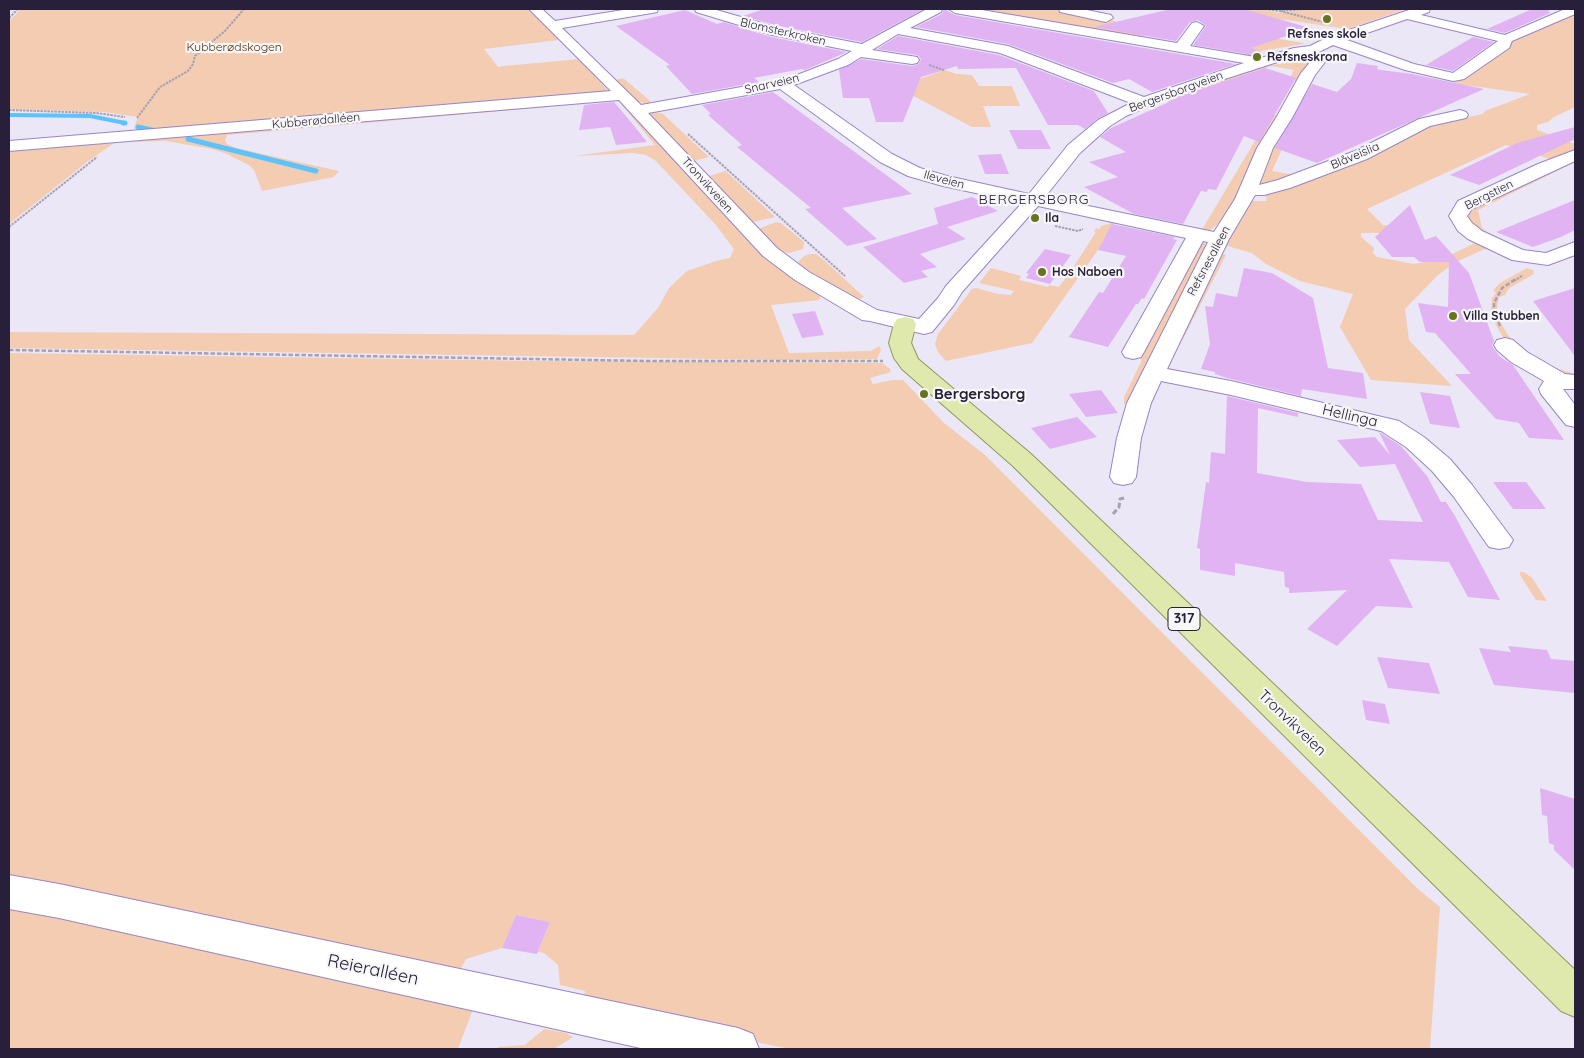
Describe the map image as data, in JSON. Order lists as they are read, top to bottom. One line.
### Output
{"streets":{"main road":["Tronvikveien","317"],"street":["Blomsterkroken","Snarveien","Bergersborgveien","Kubberødalléen","Blåveislia","Ileveien","Bergstien","Refsnesalleen","Hellinga","Reieralléen"]},"crossings":[["Blomsterkroken","Snarveien"],["Snarveien","Ileveien"],["Snarveien","Tronvikveien"],["Bergersborgveien","Ileveien"],["Bergersborgveien","Tronvikveien"],["Bergersborgveien","Refsnesalleen"],["Kubberødalléen","Tronvikveien"],["Blåveislia","Refsnesalleen"],["Ileveien","Refsnesalleen"],["Refsnesalleen","Hellinga"]],"districts":["BERGERSBORG"],"parks":["Kubberødskogen"],"places":["Refsnes skole","Refsneskrona","Ila","Hos Naboen","Villa Stubben","Bergersborg"]}
